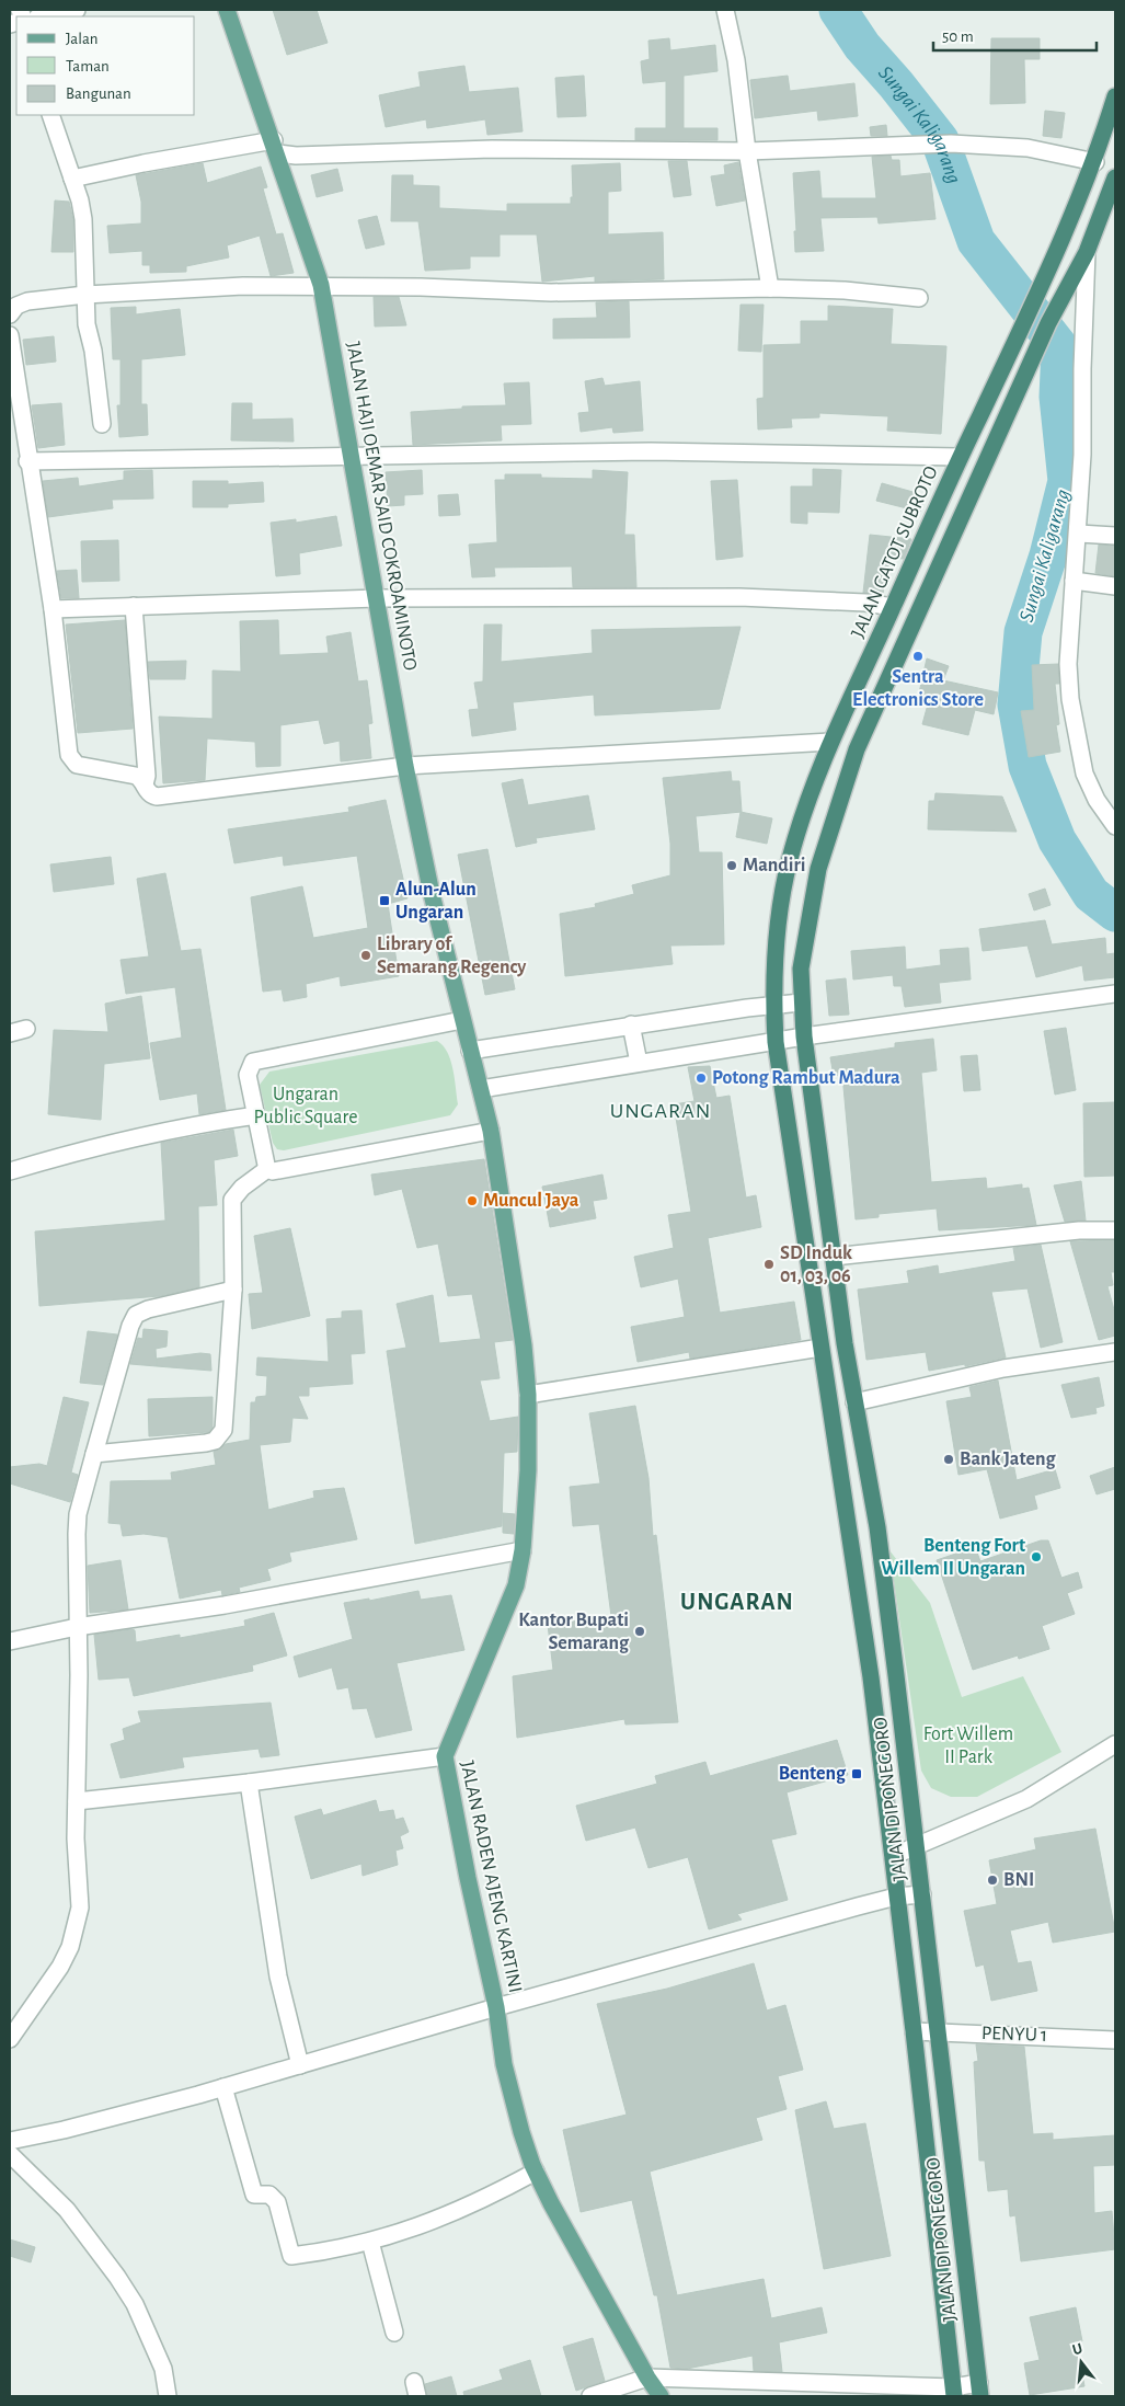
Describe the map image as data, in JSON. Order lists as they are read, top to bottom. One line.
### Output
{"streets":{"highway":["JALAN GATOT SUBROTO","JALAN DIPONEGORO"],"main road":["JALAN HAJI OEMAR SAID COKROAMINOTO","JALAN RADEN AJENG KARTINI"],"street":["PENYU 1"]},"crossings":[["JALAN HAJI OEMAR SAID COKROAMINOTO","JALAN RADEN AJENG KARTINI"],["JALAN GATOT SUBROTO","JALAN DIPONEGORO"],["JALAN DIPONEGORO","PENYU 1"]],"districts":["UNGARAN","UNGARAN"],"water":["Sungai Kaligarang"],"parks":["Ungaran Public Square","Fort Willem II Park"],"places":{"other":["Sentra Electronics Store","Mandiri","Library of Semarang Regency","Potong Rambut Madura","Muncul Jaya","SD Induk 01, 03, 06","Bank Jateng","Benteng Fort Willem II Ungaran","Kantor Bupati Semarang","BNI"],"transit":["Alun-Alun Ungaran","Benteng"]},"legend":["Jalan","Taman","Bangunan"],"scale_bar":"50 m","north":"top"}
